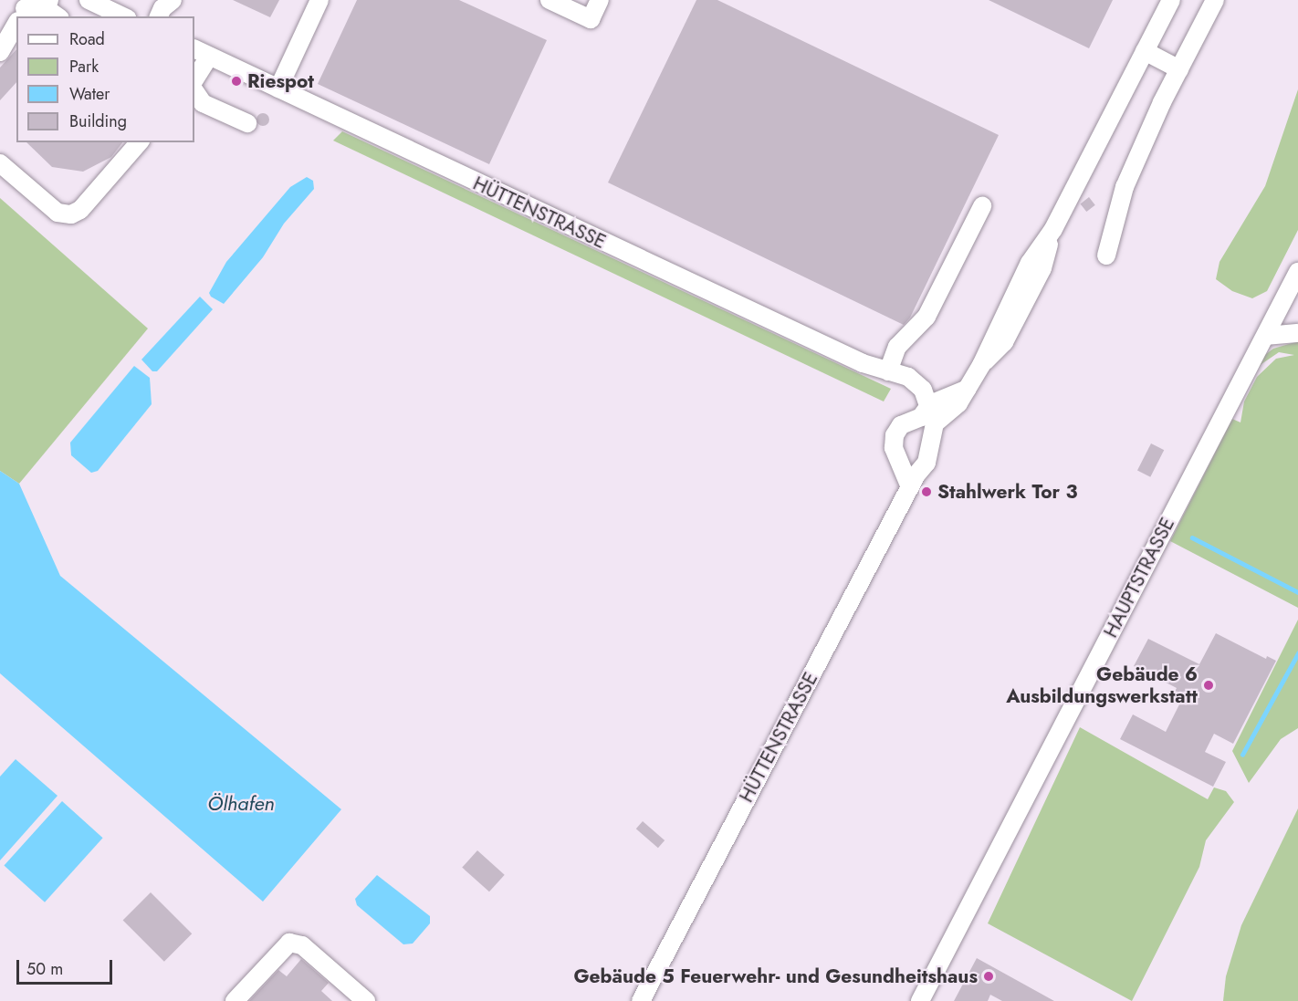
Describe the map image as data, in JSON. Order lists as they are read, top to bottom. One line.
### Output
{"streets":{"street":["HÜTTENSTRASSE","HAUPTSTRASSE"]},"water":["Ölhafen"],"places":["Riespot","Stahlwerk Tor 3","Gebäude 6 Ausbildungswerkstatt","Gebäude 5 Feuerwehr- und Gesundheitshaus"],"legend":["Road","Park","Water","Building"],"scale_bar":"50 m"}
